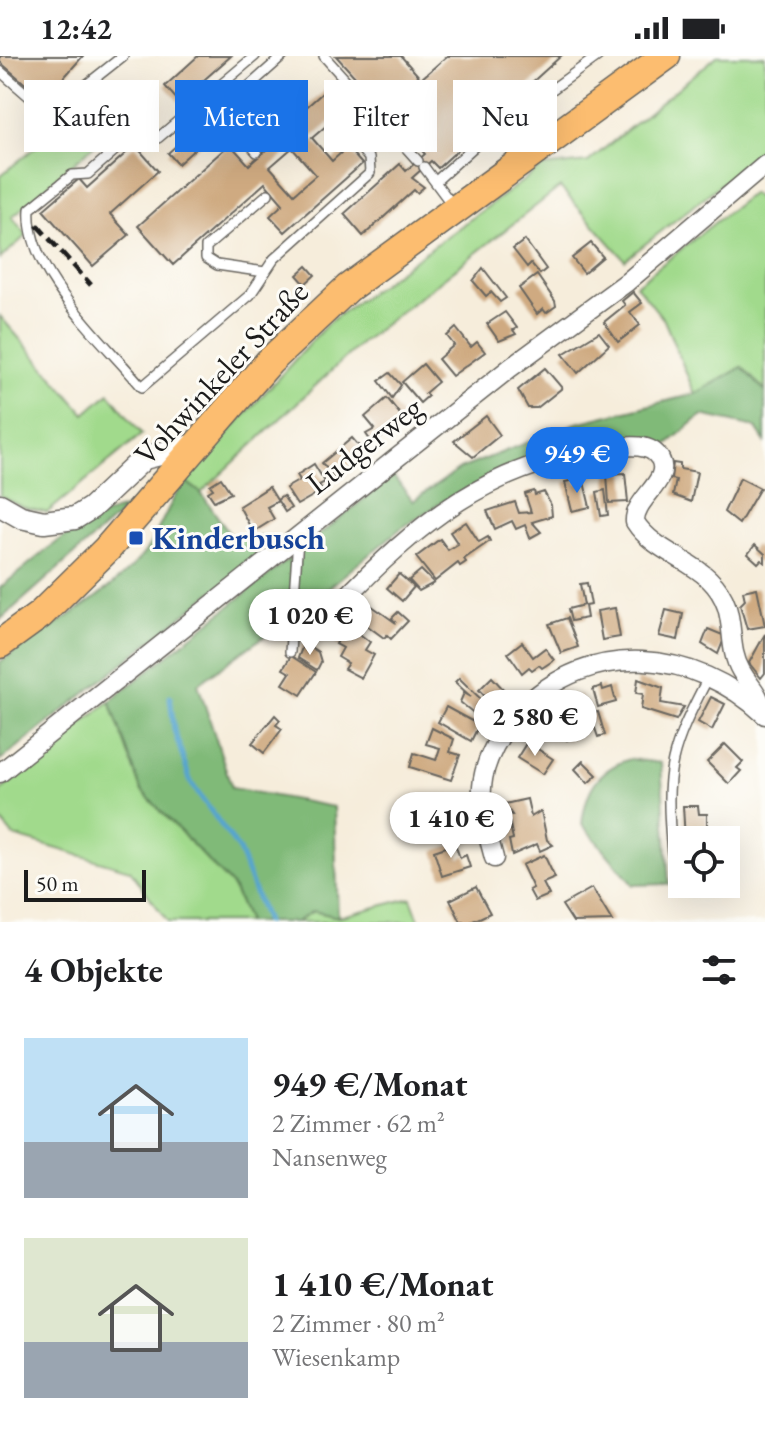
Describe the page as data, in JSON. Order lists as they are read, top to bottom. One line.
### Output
{"streets":{"main road":["Vohwinkeler Straße"],"street":["Ludgerweg"]},"places":{"transit":["Kinderbusch"]},"scale_bar":"50 m","page":{"status":"12:42","chip":["Kaufen","Mieten","Filter","Neu"],"price":["949 €","1 020 €","2 580 €","1 410 €"],"scale":"50 m","heading":"4 Objekte","list":[{"name":"949 €/Monat","note":"2 Zimmer · 62 m² · Nansenweg"},{"name":"1 410 €/Monat","note":"2 Zimmer · 80 m² · Wiesenkamp"}]}}
